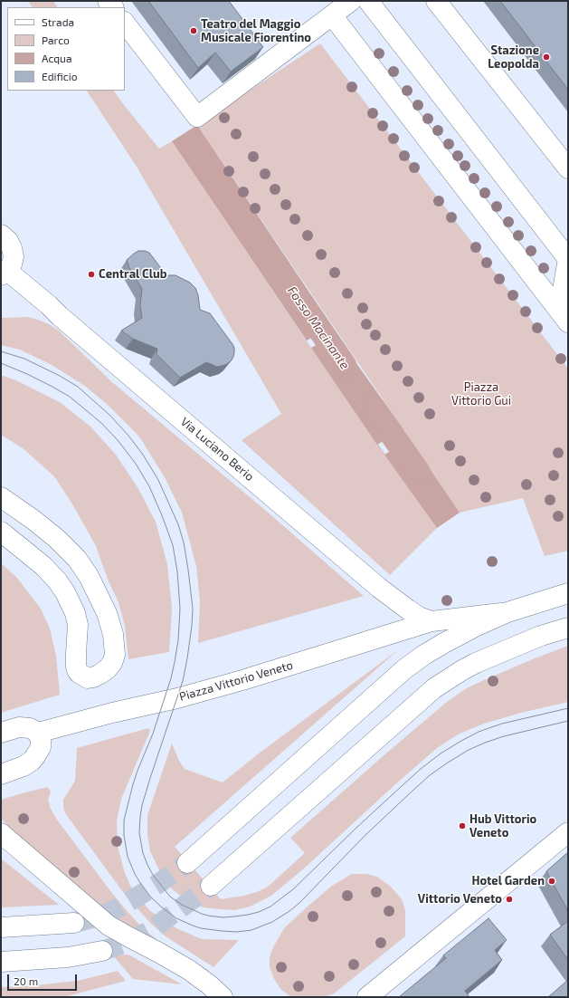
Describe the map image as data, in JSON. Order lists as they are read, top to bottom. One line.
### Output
{"streets":{"street":["Via Luciano Berio","Piazza Vittorio Veneto"]},"crossings":[["Via Luciano Berio","Piazza Vittorio Veneto"]],"water":["Fosso Macinante"],"parks":["Piazza Vittorio Gui"],"places":["Teatro del Maggio Musicale Fiorentino","Stazione Leopolda","Central Club","Hub Vittorio Veneto","Hotel Garden","Vittorio Veneto"],"legend":["Strada","Parco","Acqua","Edificio"],"scale_bar":"20 m"}
